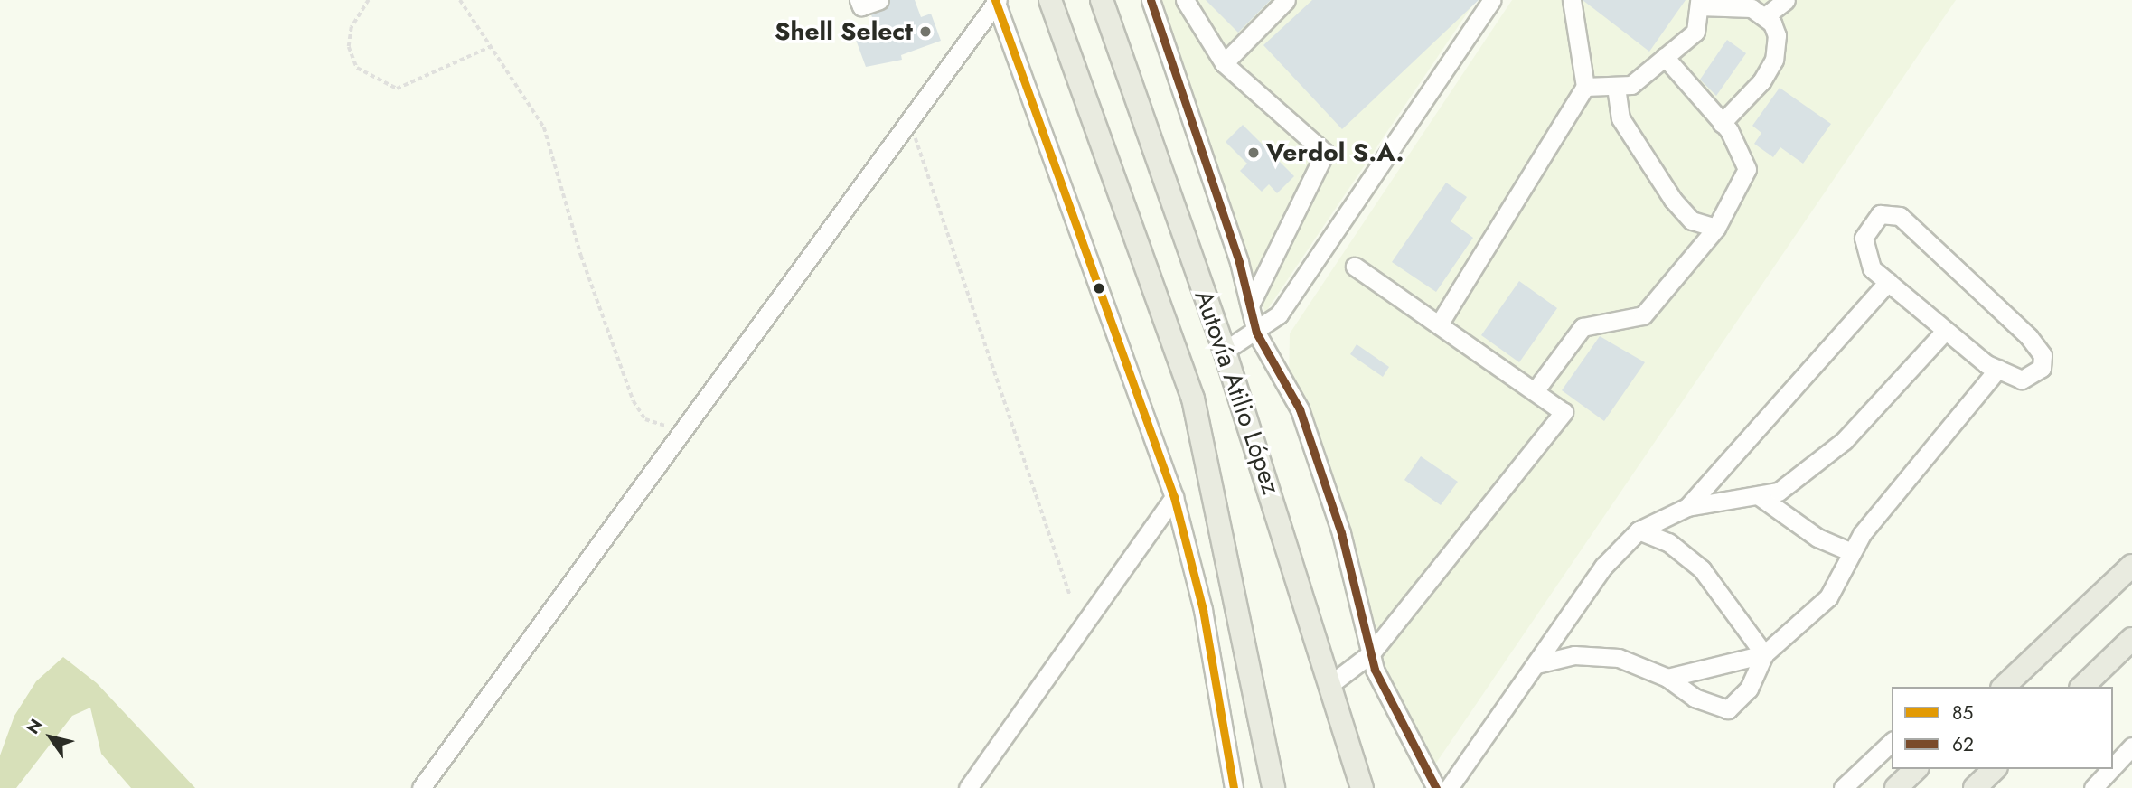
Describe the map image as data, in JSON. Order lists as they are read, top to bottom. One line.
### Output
{"streets":{"main road":["Autovía Atilio López"]},"places":["Shell Select","Verdol S.A."],"lines":["transit line 85","transit line 62"],"legend":["85","62"],"north":"top left"}
